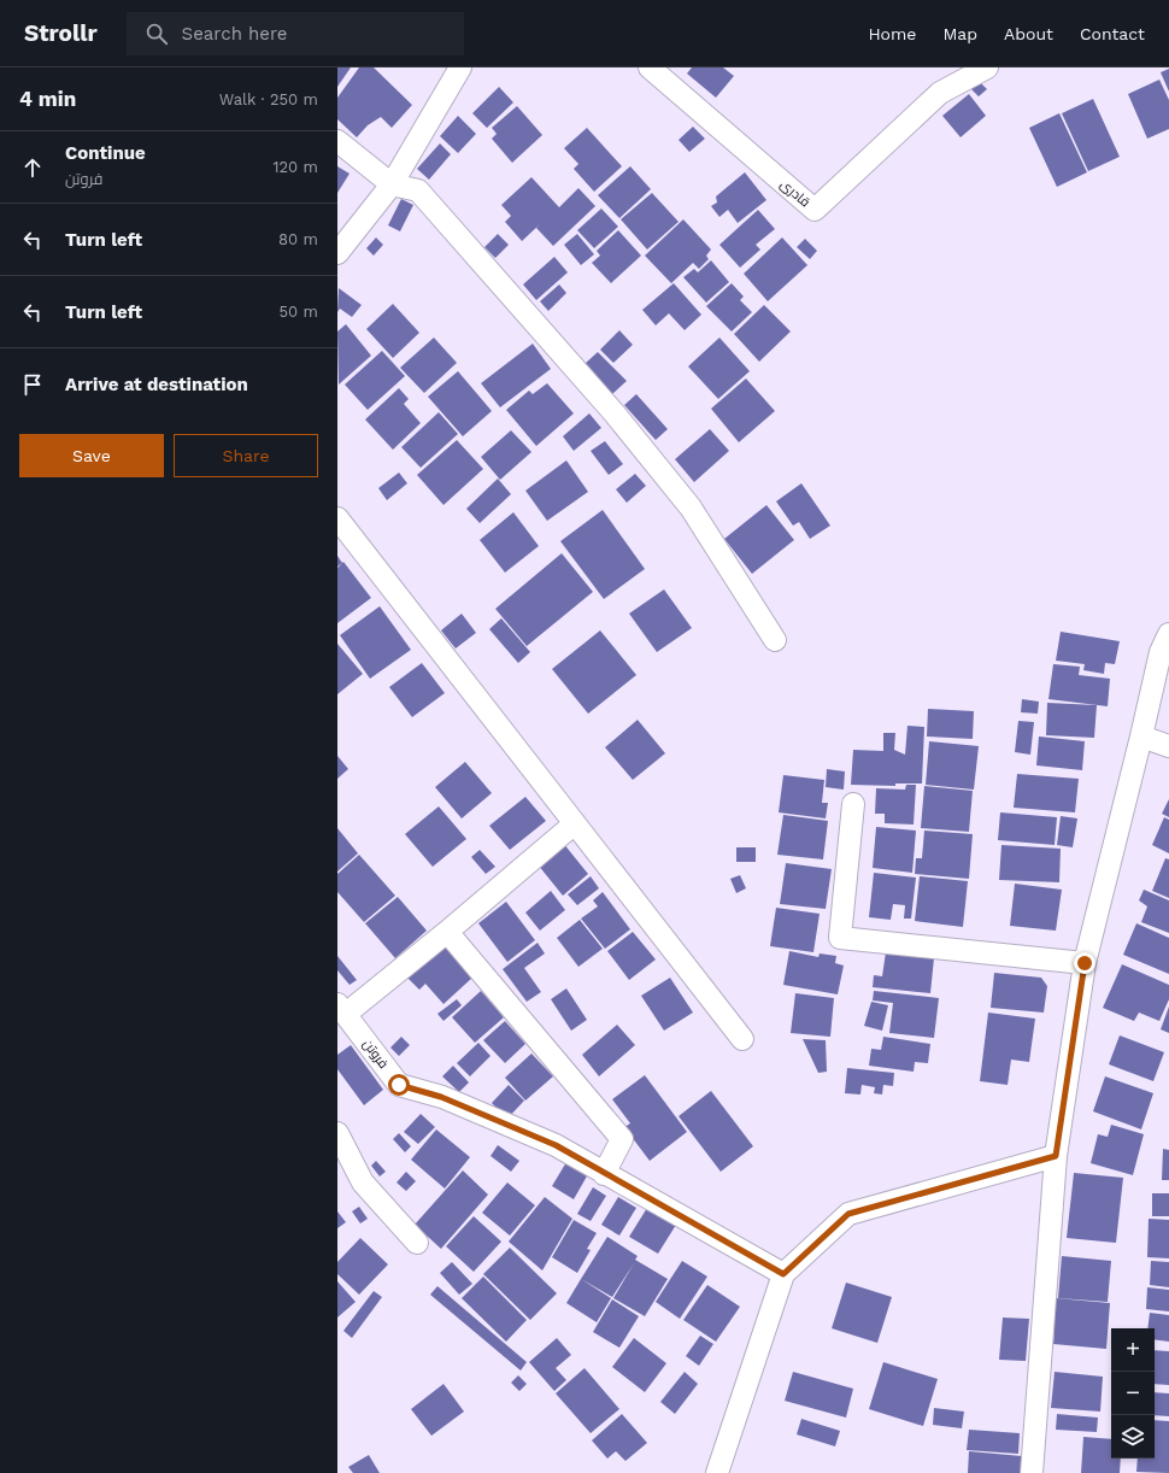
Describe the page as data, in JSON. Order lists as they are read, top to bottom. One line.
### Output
{"streets":{"street":["قادری","فروتن"]},"page":{"header":"Strollr","search":"Search here","nav":["Home","Map","About","Contact"],"heading":["4 min","Walk · 250 m"],"list":[["Continue","فروتن","120 m"],["Turn left","80 m"],["Turn left","50 m"],"Arrive at destination"],"buttons":["Save","Share"],"map_buttons":["+","−"]}}
